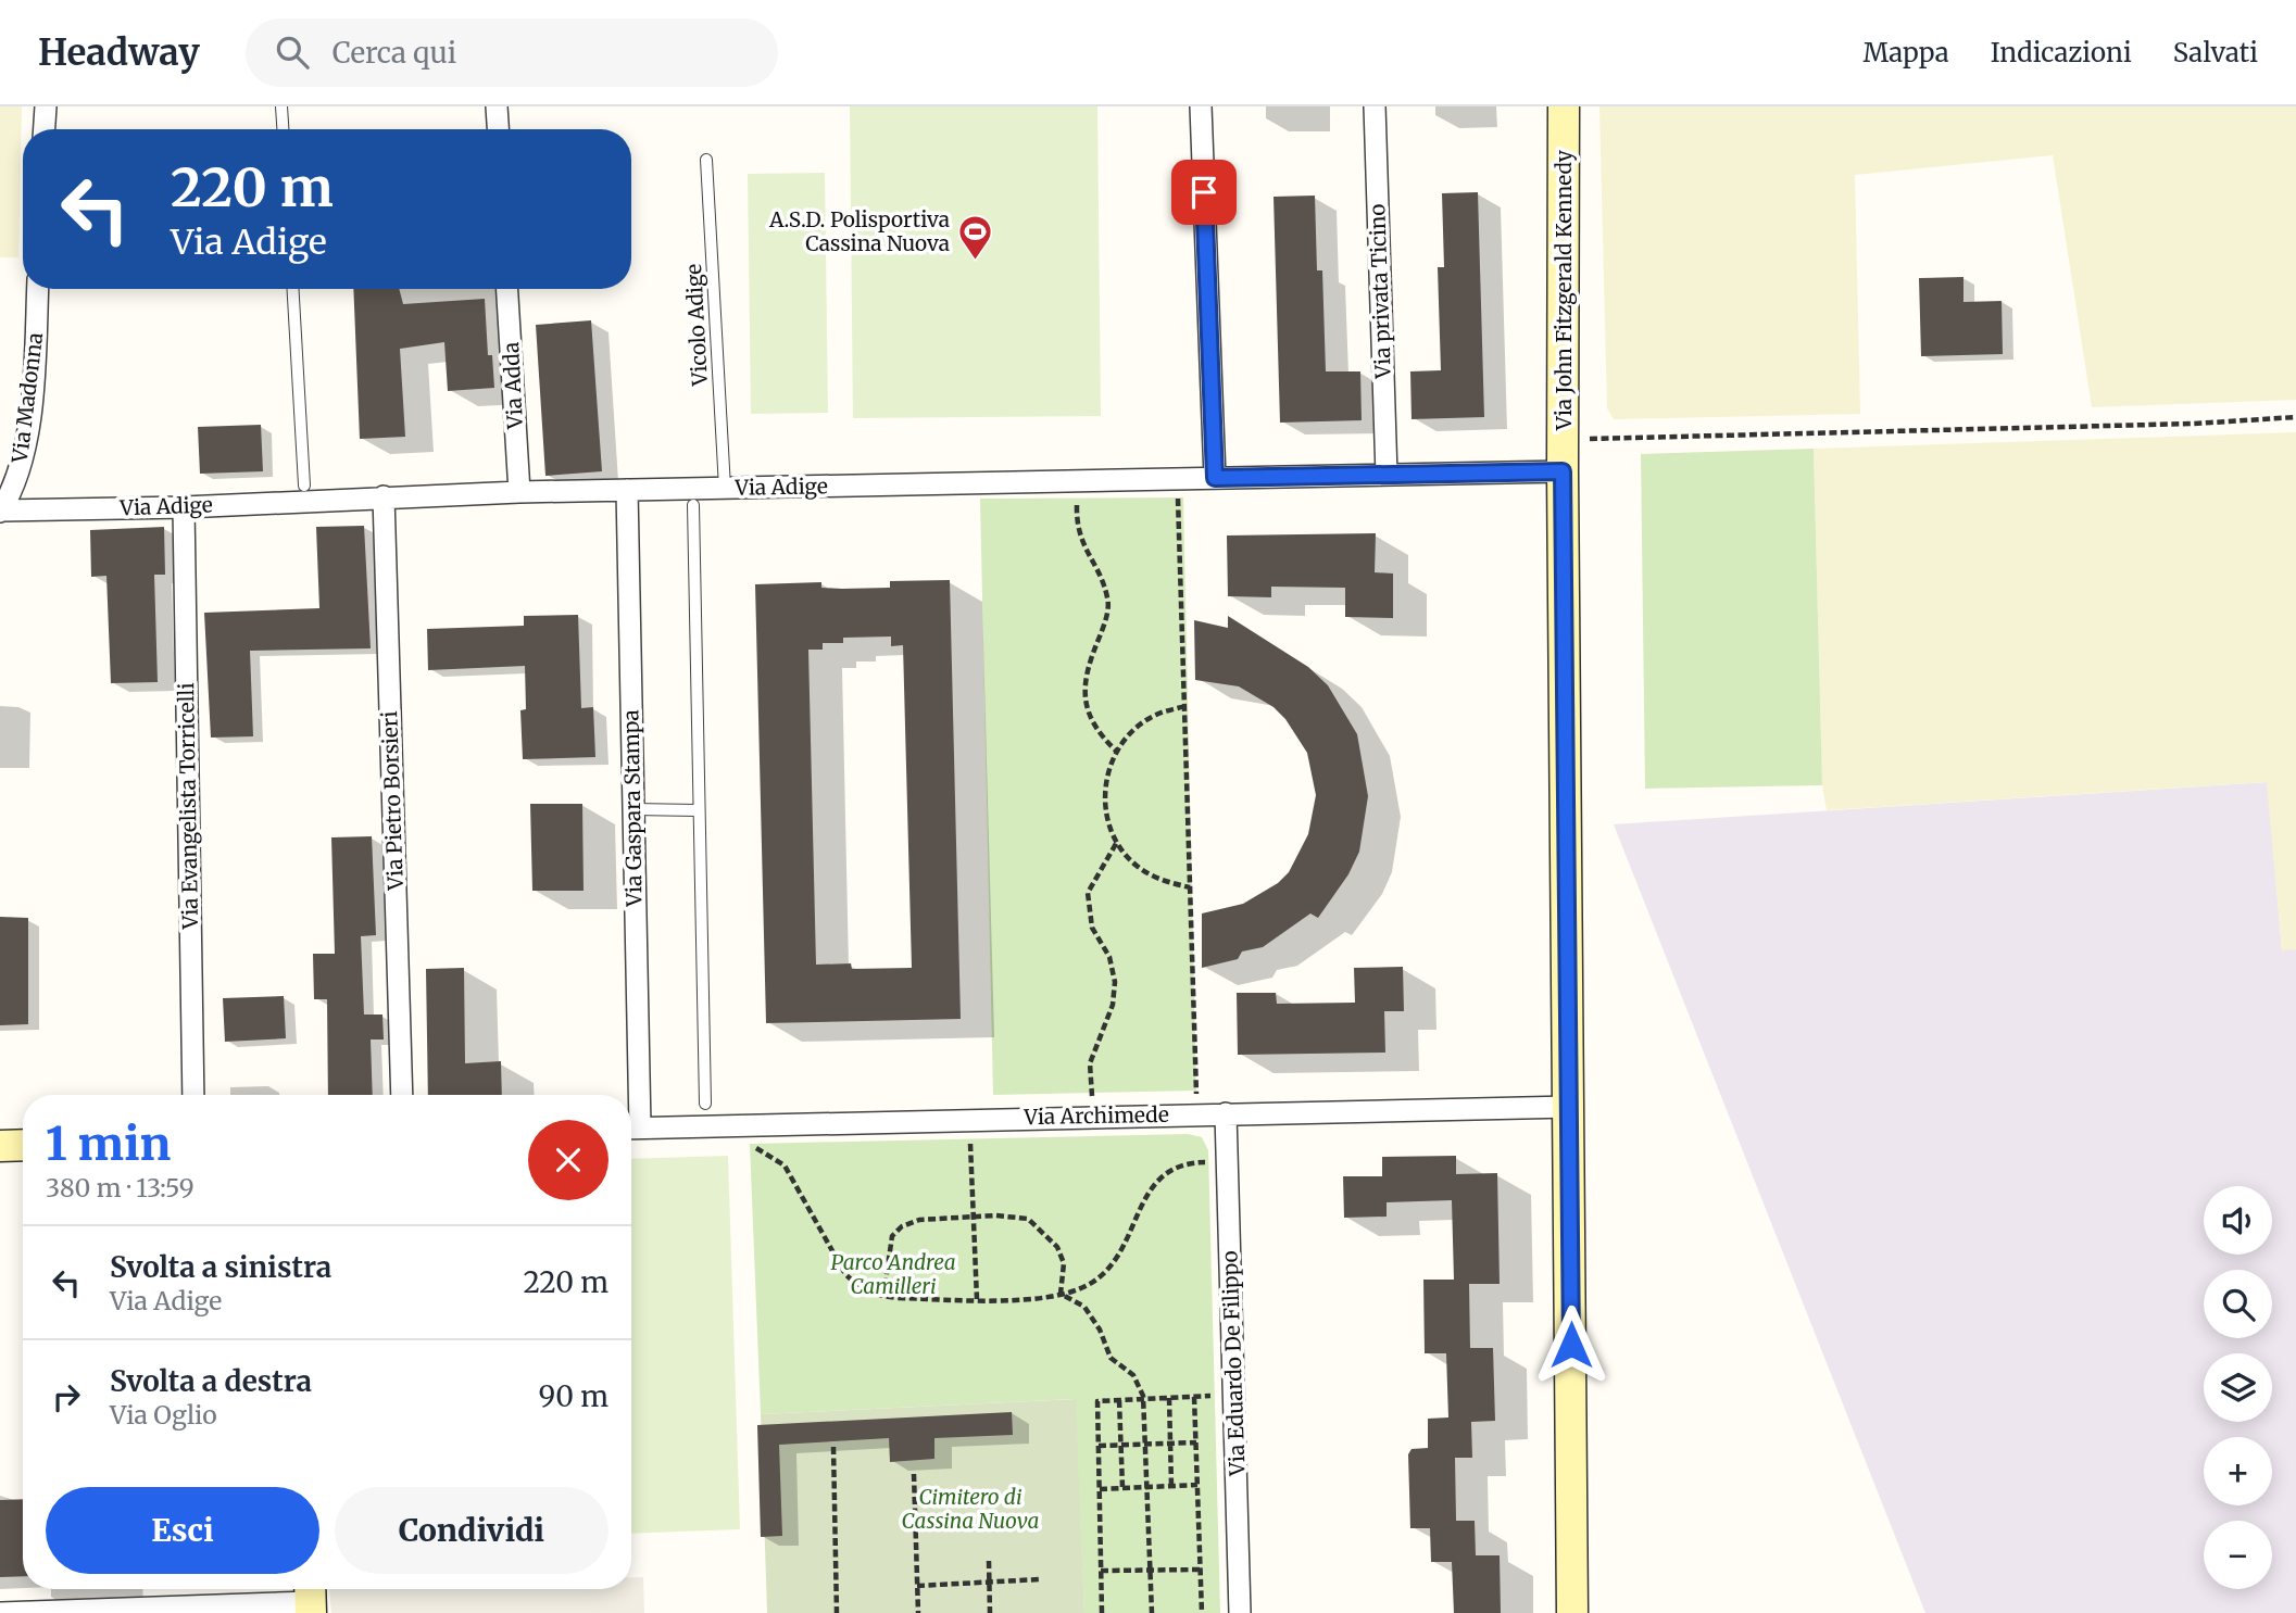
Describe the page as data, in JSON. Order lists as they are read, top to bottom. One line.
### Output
{"streets":{"street":["Via John Fitzgerald Kennedy","Via privata Ticino","Via Adda","Via Madonna","Via Adige","Via Pietro Borsieri","Via Evangelista Torricelli","Via Gaspara Stampa","Via Archimede","Via Eduardo De Filippo"],"lane":["Vicolo Adige"]},"crossings":[["Via John Fitzgerald Kennedy","Via Adige"],["Via John Fitzgerald Kennedy","Via Archimede"],["Via privata Ticino","Via Adige"],["Vicolo Adige","Via Adige"],["Via Adda","Via Adige"],["Via Madonna","Via Adige"],["Via Adige","Via Pietro Borsieri"],["Via Adige","Via Evangelista Torricelli"],["Via Adige","Via Gaspara Stampa"],["Via Gaspara Stampa","Via Archimede"],["Via Archimede","Via Eduardo De Filippo"]],"parks":["Parco Andrea Camilleri","Cimitero di Cassina Nuova"],"places":{"sports":["A.S.D. Polisportiva Cassina Nuova"]},"page":{"header":"Headway","search":"Cerca qui","nav":["Mappa","Indicazioni","Salvati"],"turn":["220 m","Via Adige"],"heading":["1 min","380 m · 13:59"],"map_buttons":["+","−"],"list":[{"name":"Svolta a sinistra","note":"Via Adige","value":"220 m"},{"name":"Svolta a destra","note":"Via Oglio","value":"90 m"}],"buttons":["Esci","Condividi"]}}
